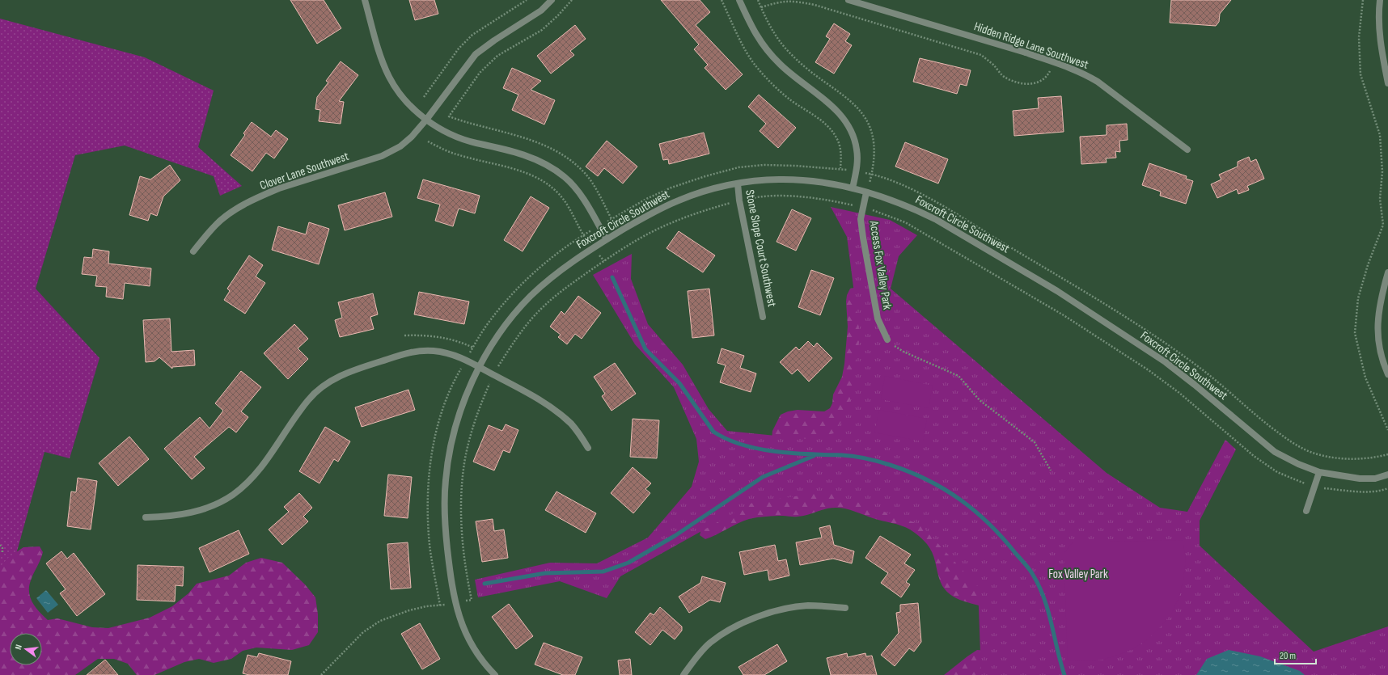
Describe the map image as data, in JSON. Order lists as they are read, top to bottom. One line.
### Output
{"streets":{"street":["Hidden Ridge Lane Southwest","Clover Lane Southwest","Foxcroft Circle Southwest","Stone Slope Court Southwest","Access Fox Valley Park"]},"crossings":[["Foxcroft Circle Southwest","Stone Slope Court Southwest"],["Foxcroft Circle Southwest","Access Fox Valley Park"]],"parks":["Fox Valley Park"],"scale_bar":"20 m","north":"left"}
